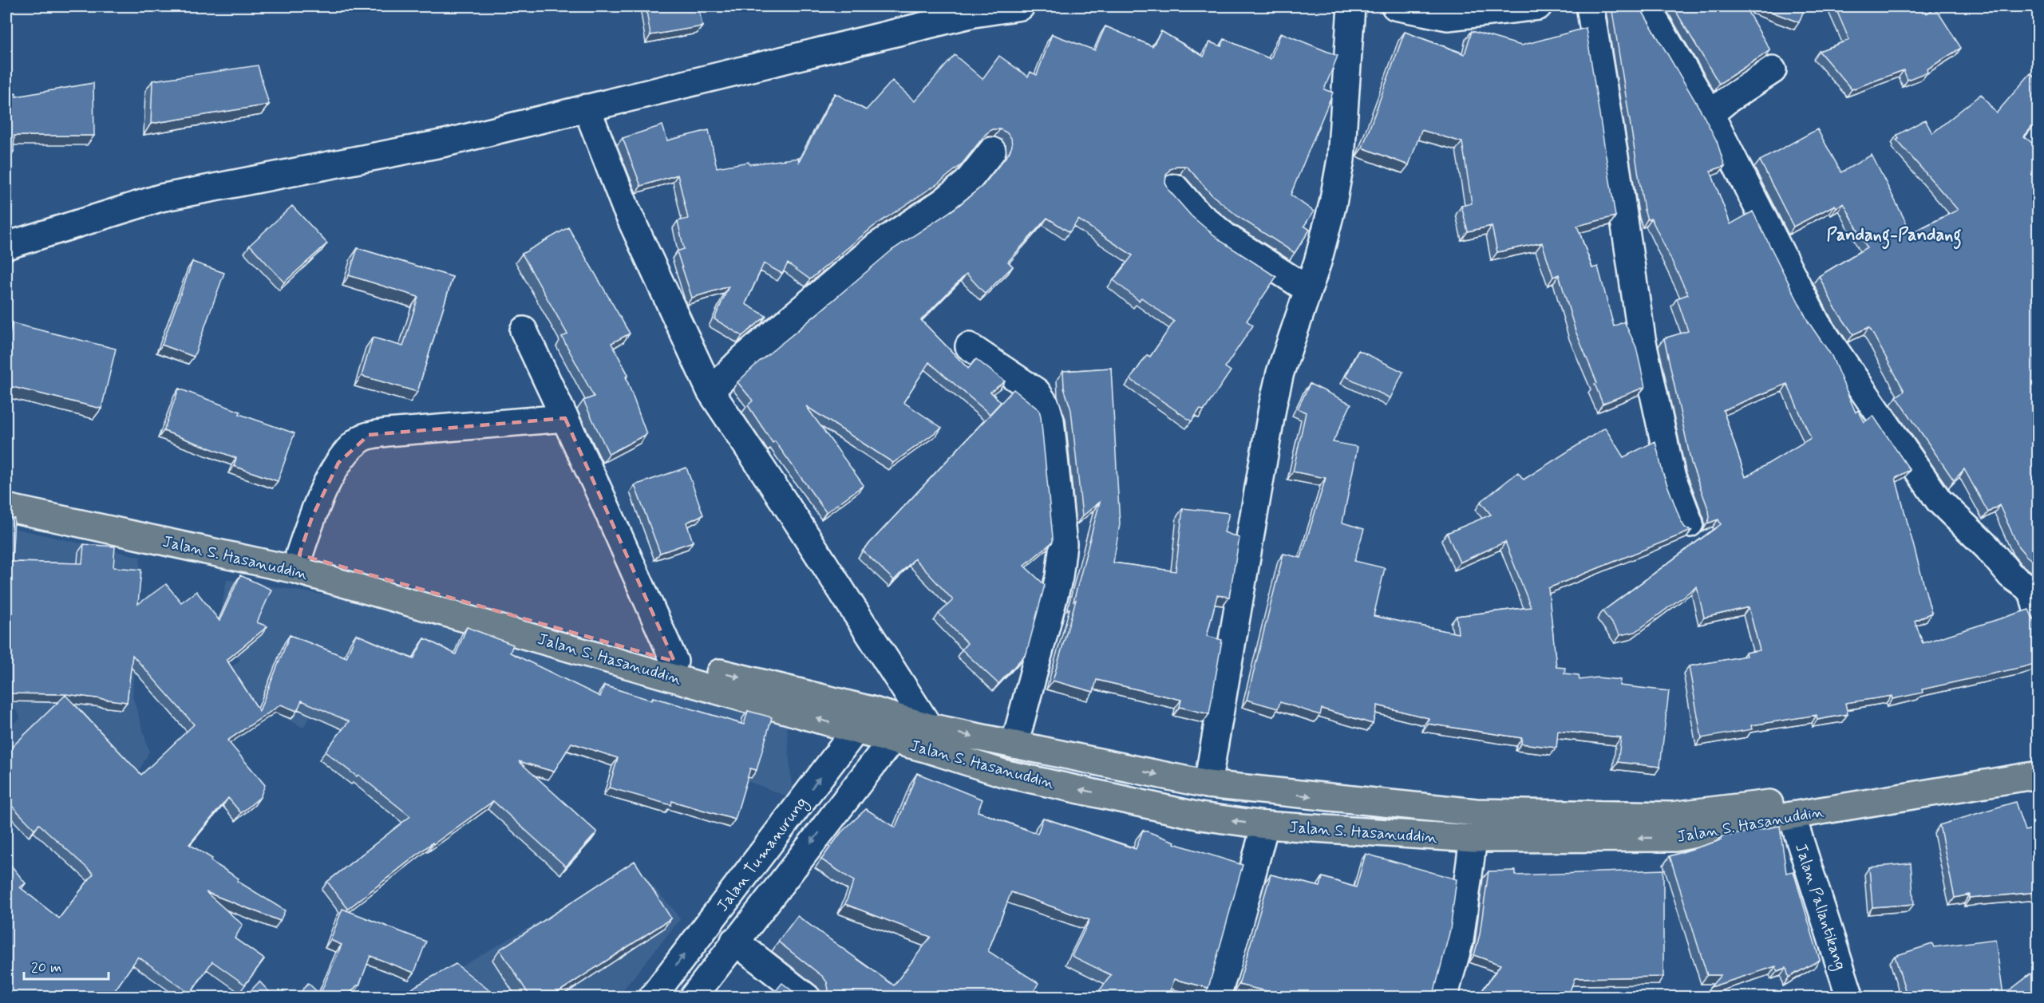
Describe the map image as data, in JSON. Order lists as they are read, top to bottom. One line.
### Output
{"streets":{"highway":["Jalan S. Hasanuddin"],"street":["Jalan Tumanurung","Jalan Pallantikang"]},"crossings":[["Jalan S. Hasanuddin","Jalan Tumanurung"],["Jalan S. Hasanuddin","Jalan Pallantikang"]],"districts":["Pandang-Pandang"],"scale_bar":"20 m"}
